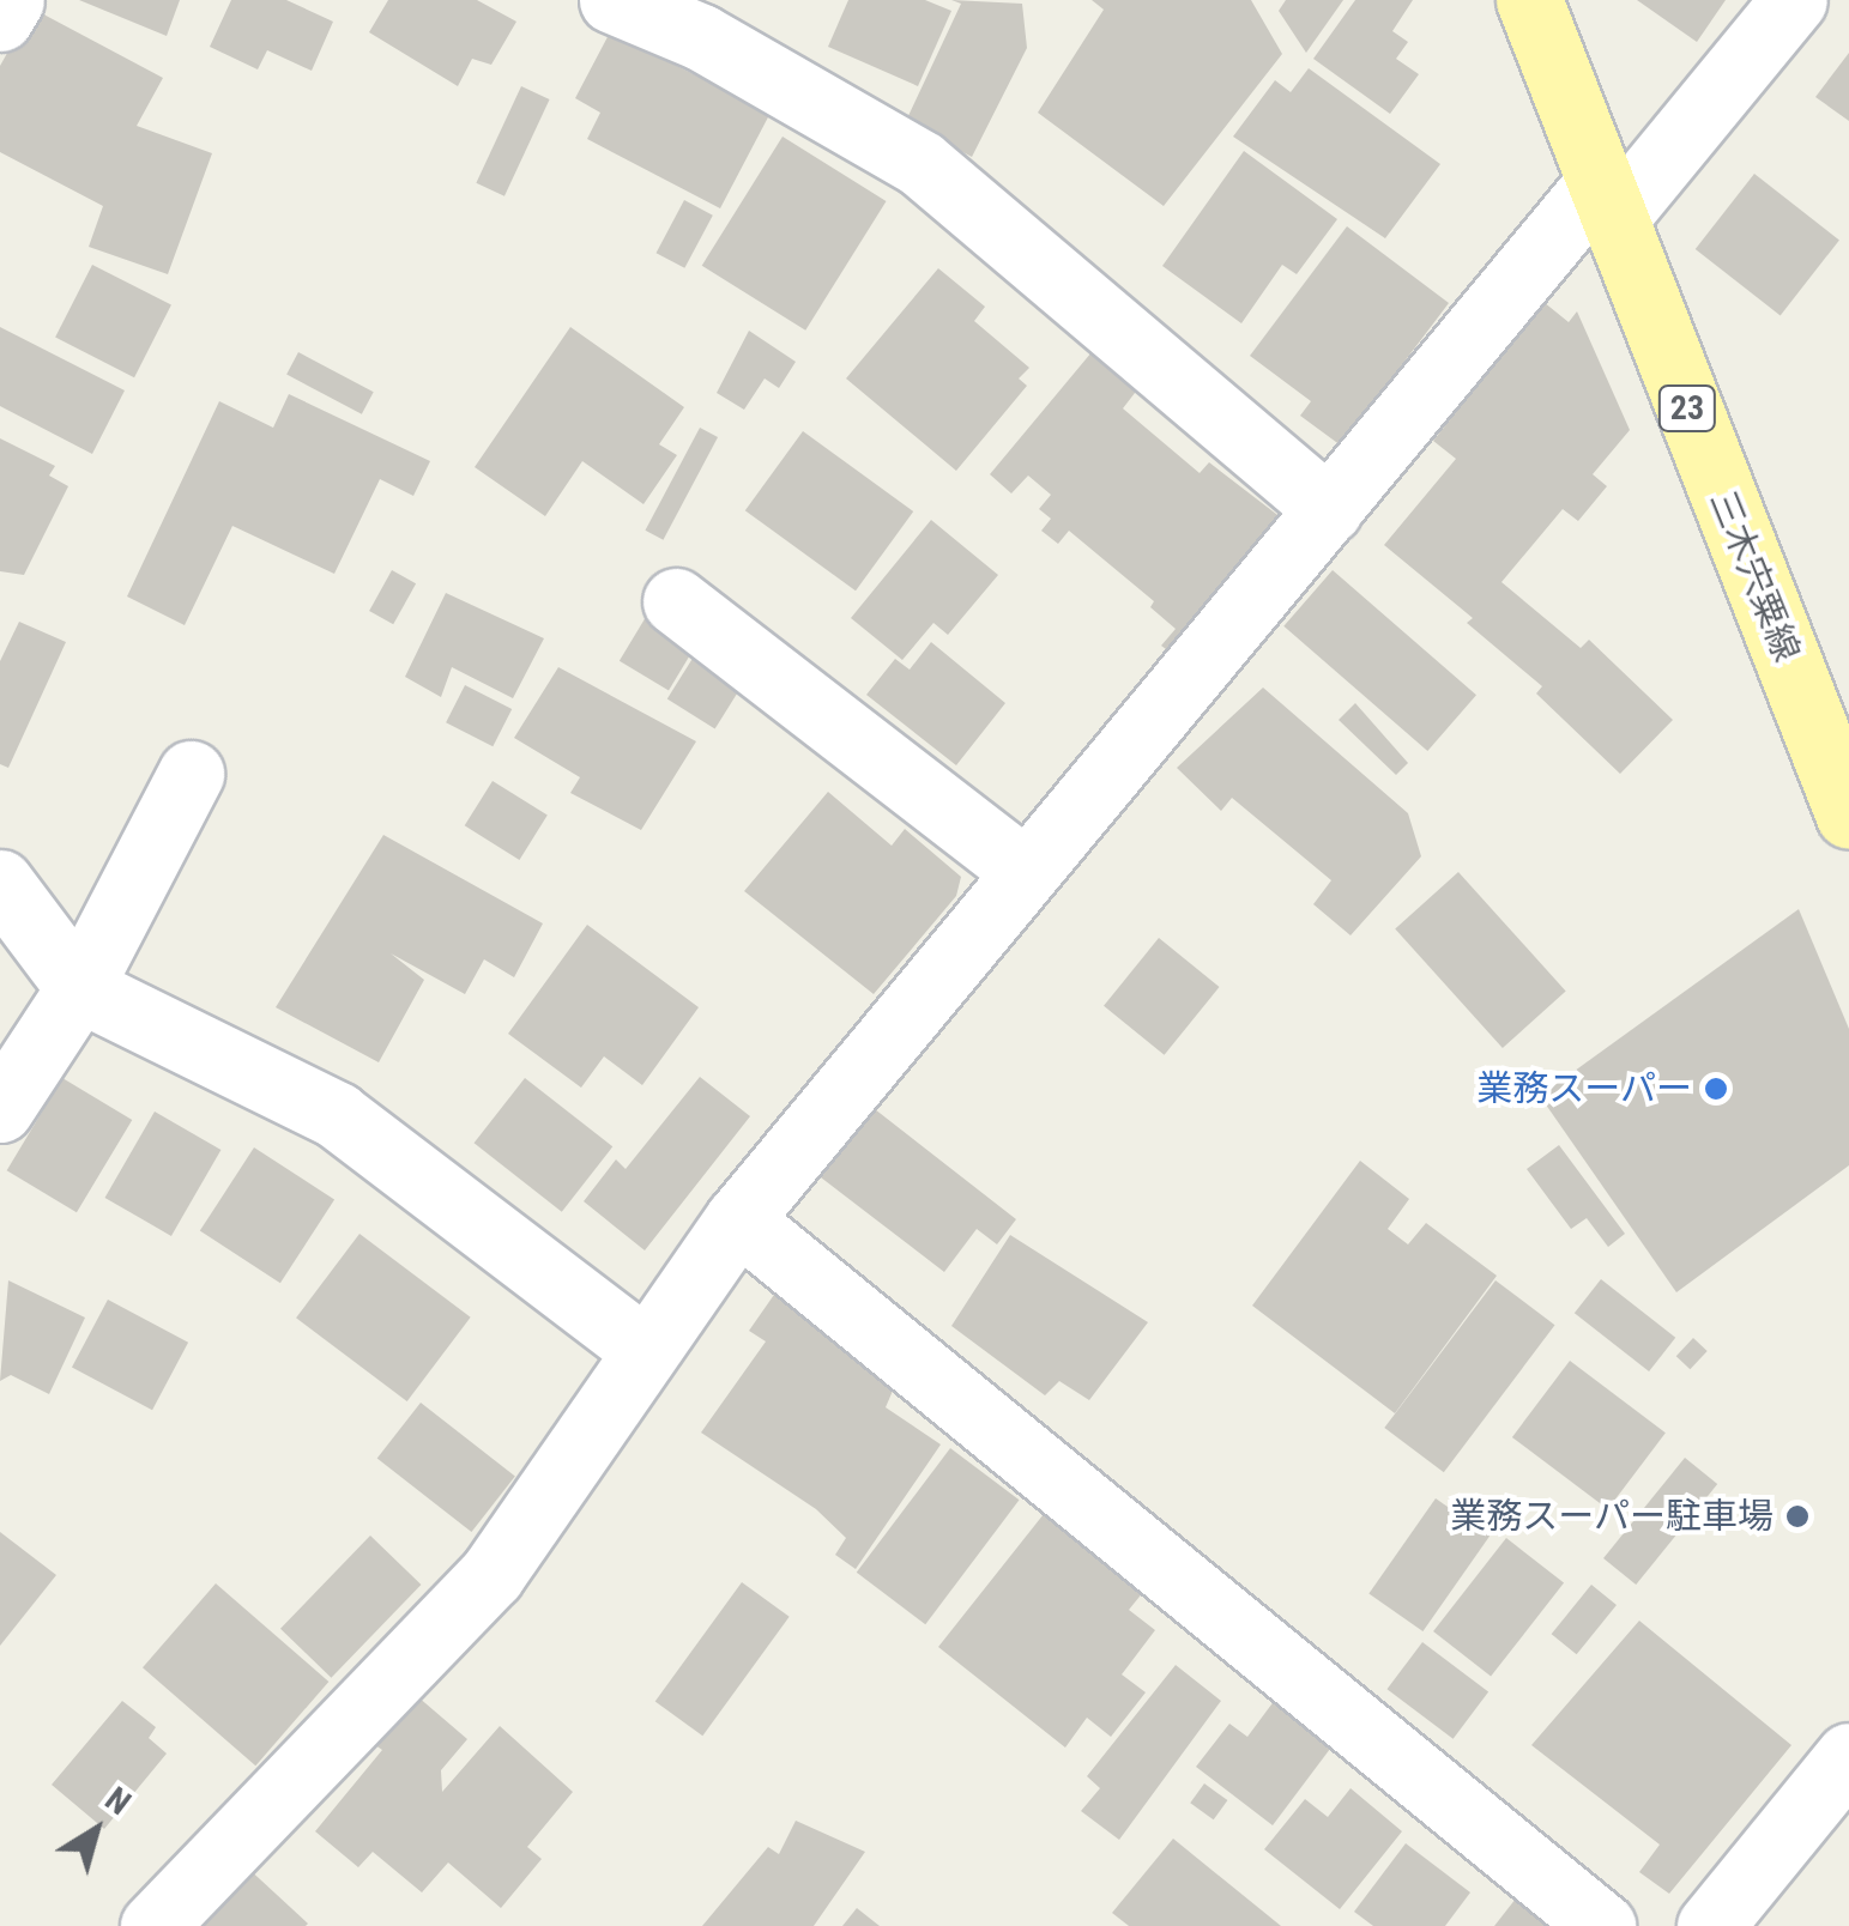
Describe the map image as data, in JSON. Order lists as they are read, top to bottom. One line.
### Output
{"streets":{"main road":["23","三木宍粟線"]},"places":["業務スーパー","業務スーパー駐車場"],"north":"top right"}
